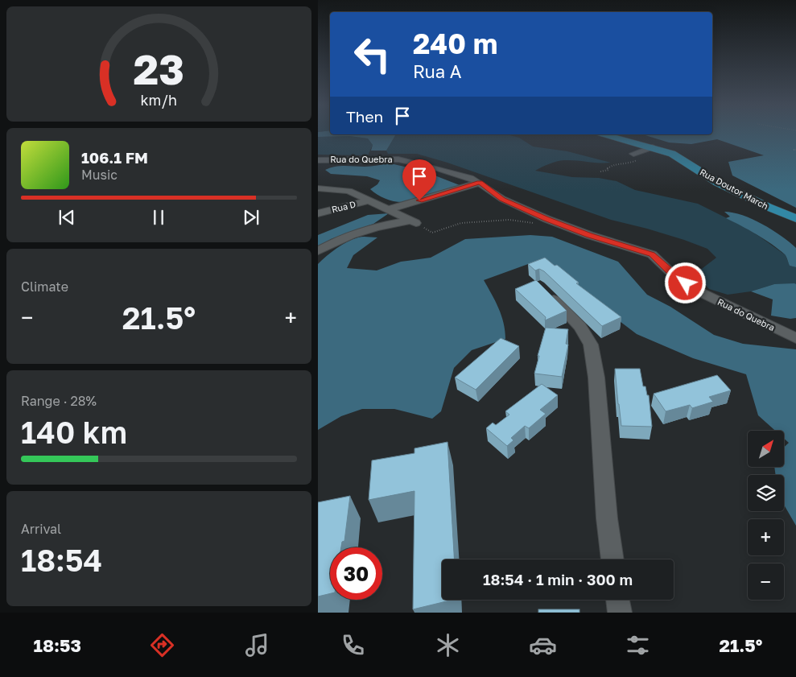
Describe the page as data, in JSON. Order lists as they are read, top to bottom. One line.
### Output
{"streets":{"main road":["Rua Doutor March"],"street":["Rua do Quebra","Rua D"]},"north":"top right","page":{"turn":["240 m","Rua A"],"then":"Then","song":["106.1 FM","Music"],"tile":["Climate",["Range · 28%","140 km"],["Arrival","18:54"]],"heat":["−","21.5°","+"],"map_buttons":["+","−"],"limit":"30","trip":"18:54 · 1 min · 300 m","tabs":["18:53","21.5°"],"gauge":["23","km/h"]}}
